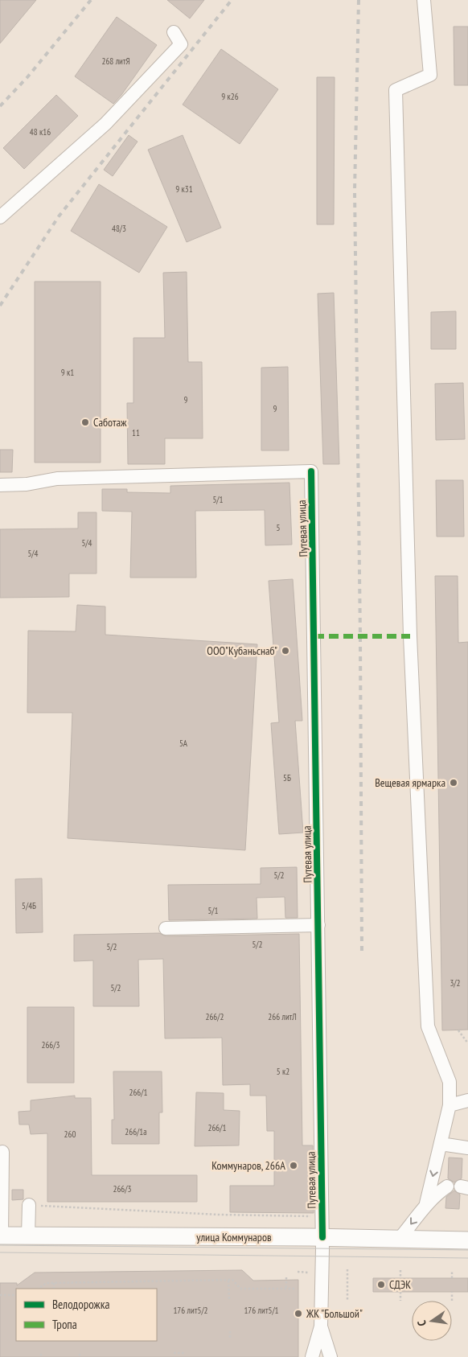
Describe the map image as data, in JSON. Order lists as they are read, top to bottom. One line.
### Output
{"streets":{"main road":["улица Коммунаров"],"street":["Путевая улица"]},"crossings":[["Путевая улица","улица Коммунаров"]],"places":["Саботаж","ООО\"Кубаньснаб\"","Вещевая ярмарка","Коммунаров, 266А","СДЭК","ЖК \"Большой\""],"house_numbers":["268 литЯ","9 к26","48 к16","9 к31","48/3","9 к1","9","9","11","5/1","5","5/4","5/4","5А","5Б","5/2","5/4Б","5/1","5/2","5/2","3/2","5/2","266/2","266 литЛ","266/3","5 к2","266/1","266/1","266/1а","260","266/3","176 лит5/2","176 лит5/1"],"legend":["Велодорожка","Тропа"],"north":"left"}
